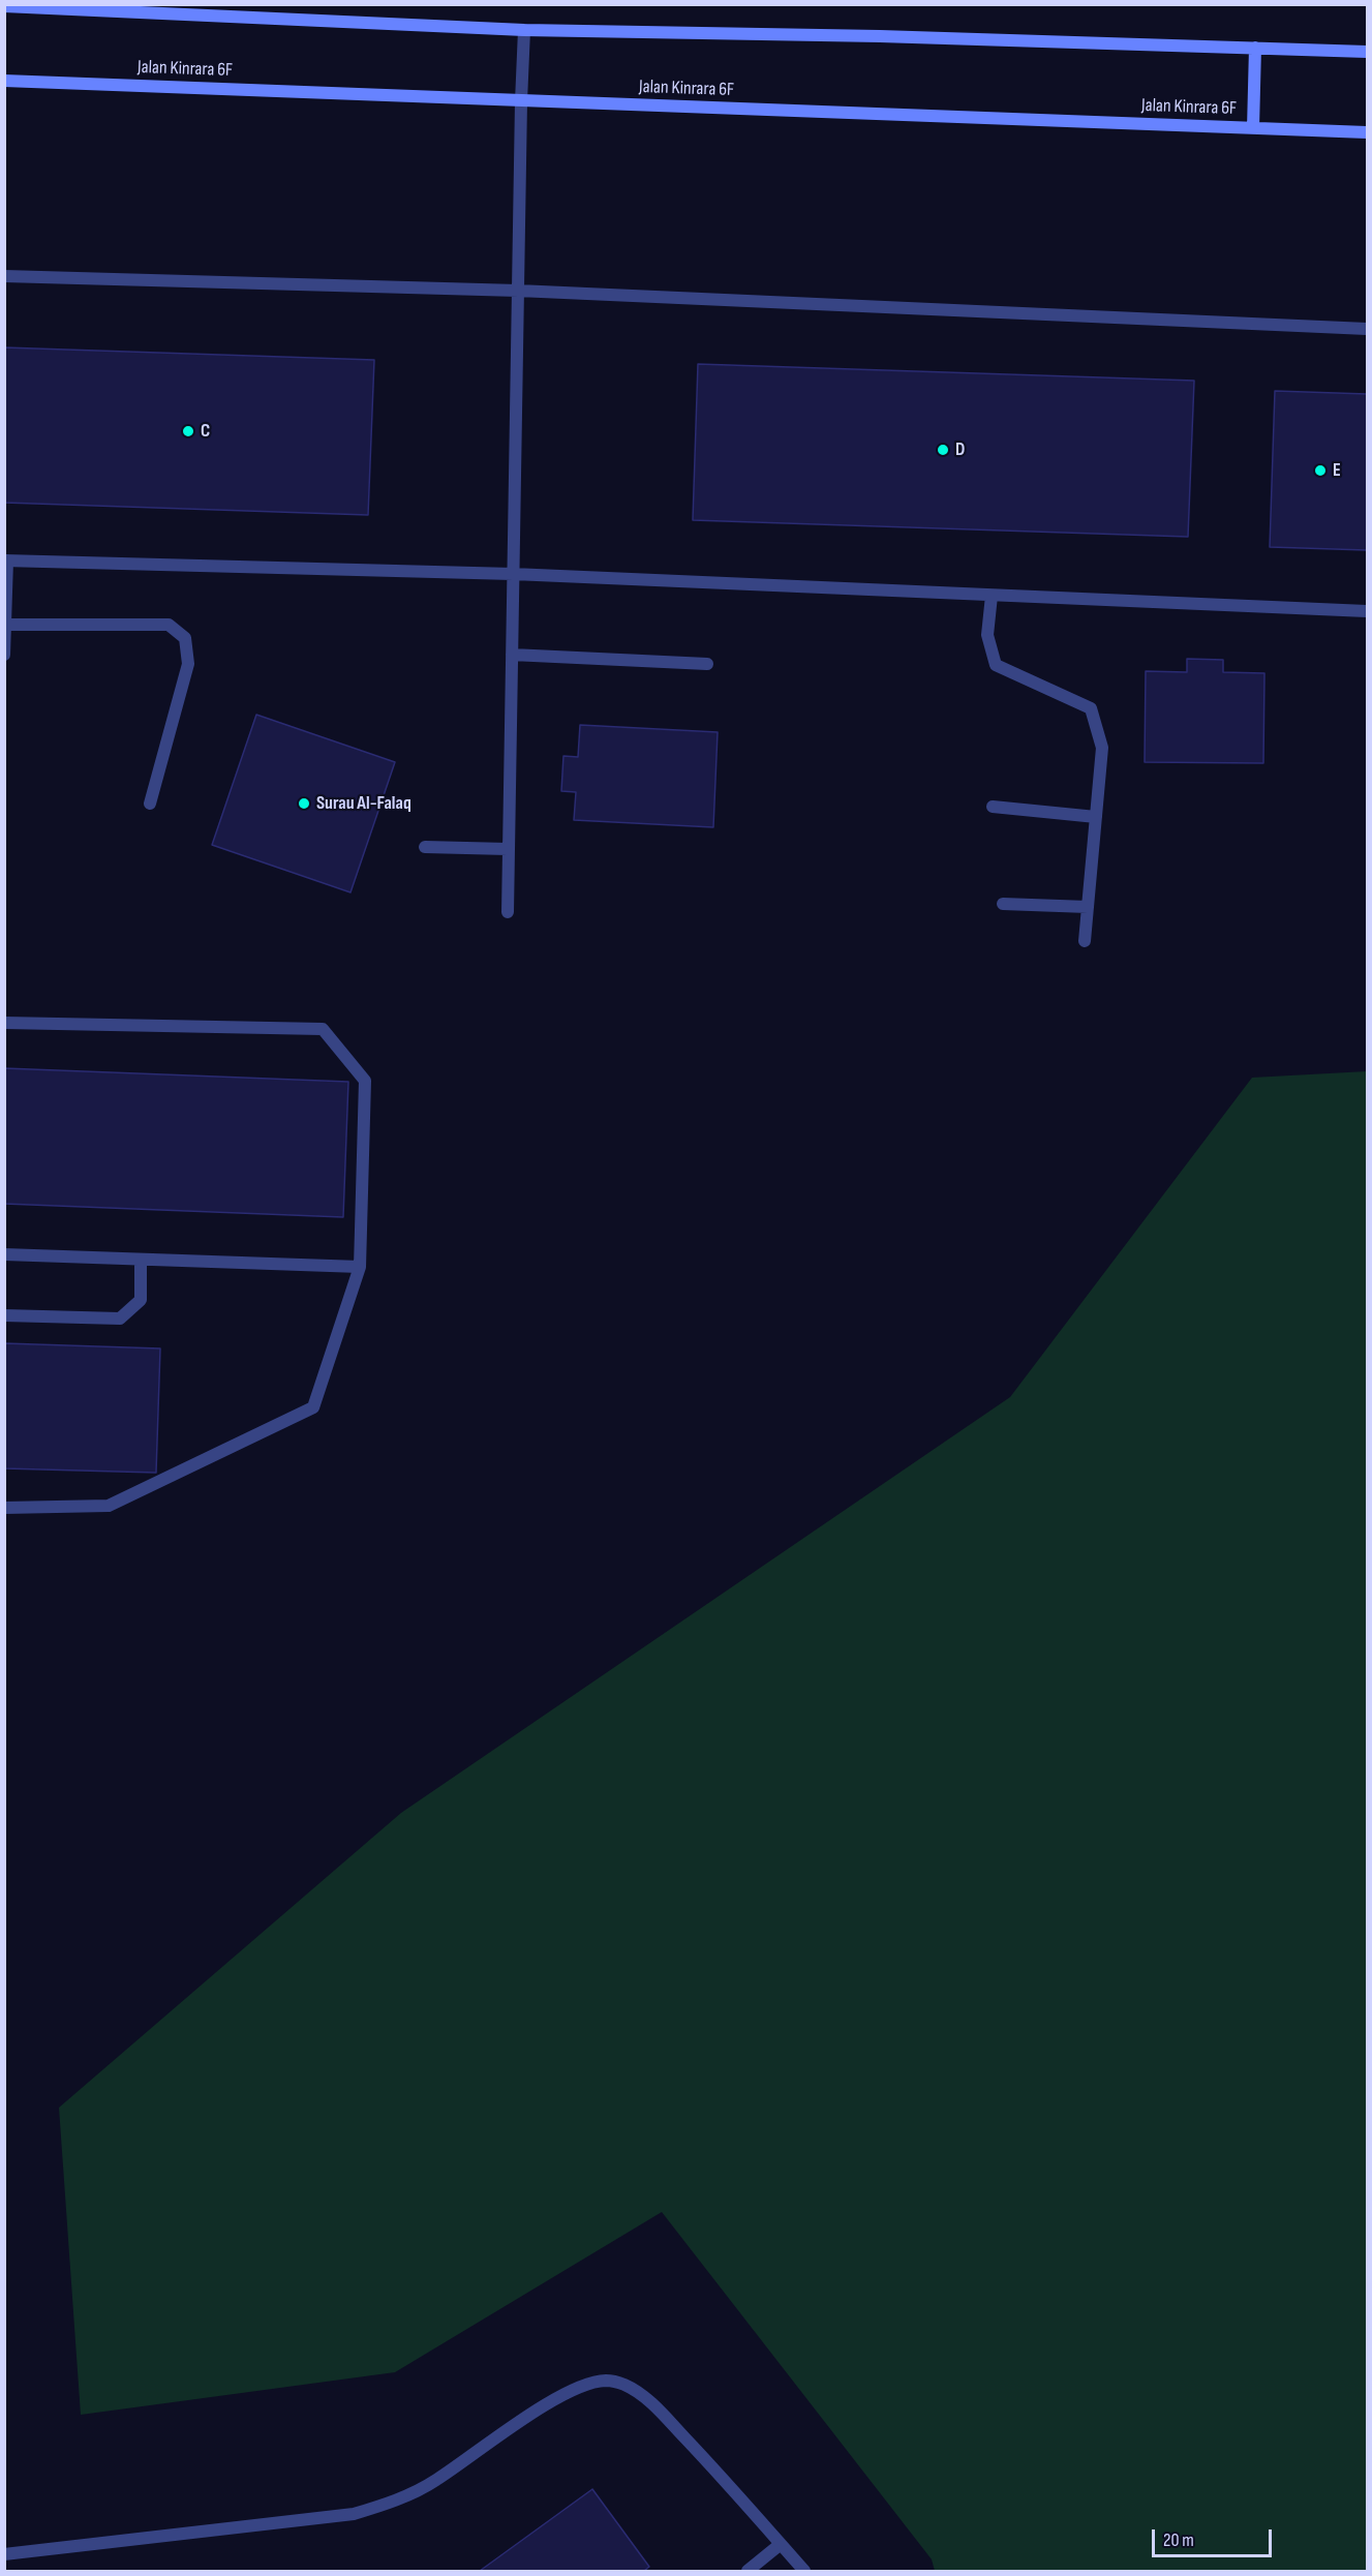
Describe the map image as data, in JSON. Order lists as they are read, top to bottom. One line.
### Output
{"streets":{"main road":["Jalan Kinrara 6F"]},"places":["C","D","E","Surau Al-Falaq"],"scale_bar":"20 m"}
